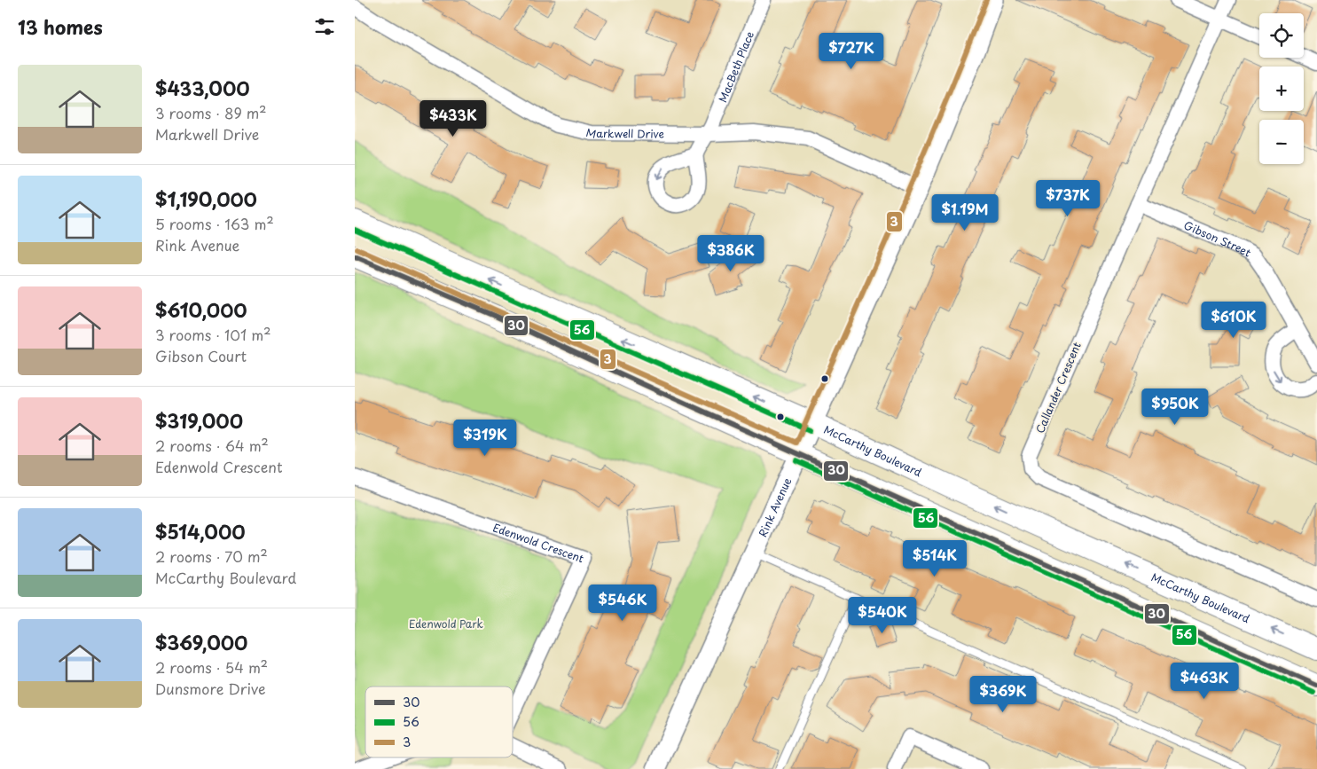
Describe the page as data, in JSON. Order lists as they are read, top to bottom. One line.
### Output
{"streets":{"main road":["McCarthy Boulevard"],"street":["MacBeth Place","Markwell Drive","Gibson Street","Callander Crescent","Rink Avenue","Edenwold Crescent"]},"crossings":[["MacBeth Place","Markwell Drive"],["Markwell Drive","Rink Avenue"],["Gibson Street","Callander Crescent"],["McCarthy Boulevard","Rink Avenue"]],"parks":["Edenwold Park"],"lines":["transit line 3","transit line 56","transit line 30"],"legend":["30","56","3"],"page":{"heading":"13 homes","map_buttons":["+","−"],"price":["$727K","$433K","$737K","$1.19M","$386K","$610K","$950K","$319K","$514K","$546K","$540K","$463K","$369K"],"list":[{"name":"$433,000","note":"3 rooms · 89 m² · Markwell Drive"},{"name":"$1,190,000","note":"5 rooms · 163 m² · Rink Avenue"},{"name":"$610,000","note":"3 rooms · 101 m² · Gibson Court"},{"name":"$319,000","note":"2 rooms · 64 m² · Edenwold Crescent"},{"name":"$514,000","note":"2 rooms · 70 m² · McCarthy Boulevard"},{"name":"$369,000","note":"2 rooms · 54 m² · Dunsmore Drive"}]}}
